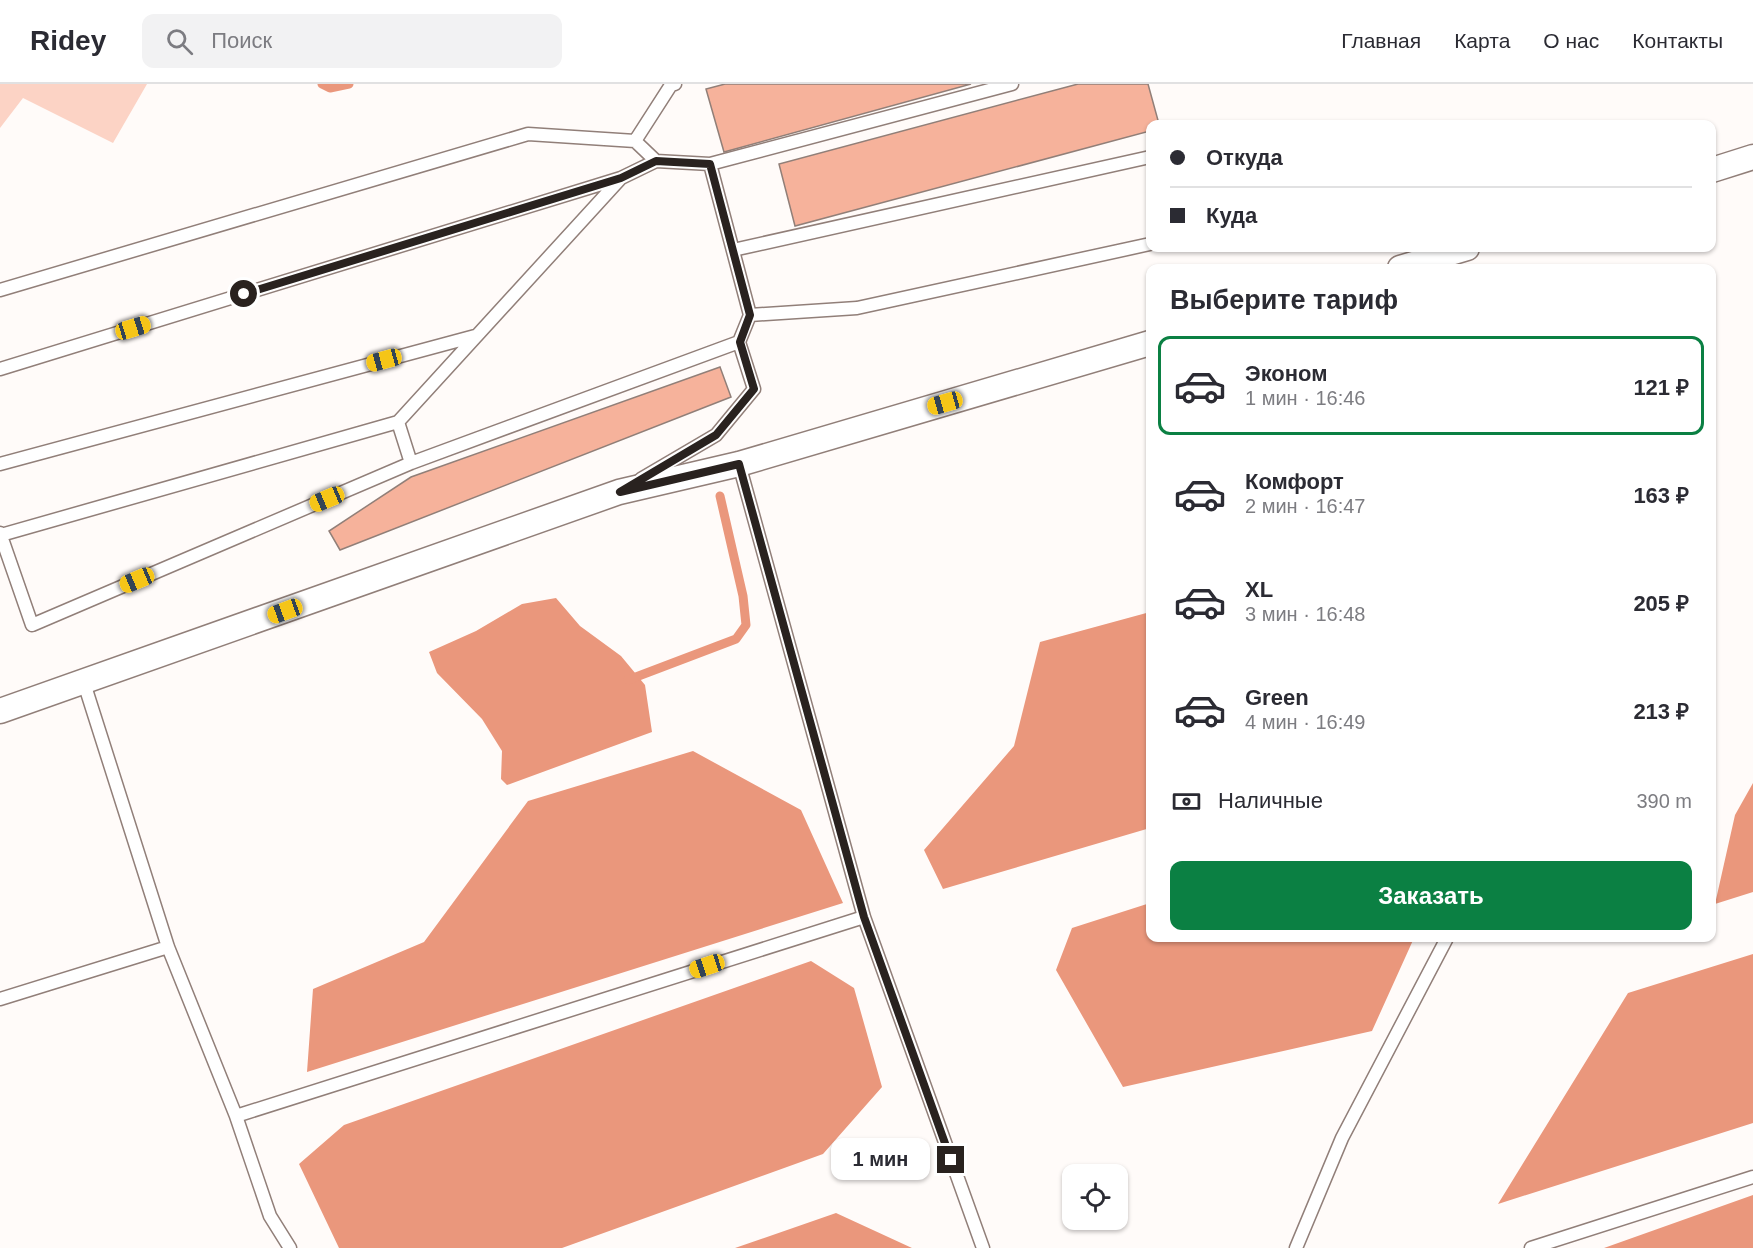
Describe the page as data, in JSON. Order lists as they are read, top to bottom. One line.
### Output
{"page":{"header":"Ridey","search":"Поиск","nav":["Главная","Карта","О нас","Контакты"],"banner":["Откуда","Куда"],"heading":"Выберите тариф","list":[{"name":"Эконом","note":"1 мин · 16:46","value":"121 ₽"},{"name":"Комфорт","note":"2 мин · 16:47","value":"163 ₽"},{"name":"XL","note":"3 мин · 16:48","value":"205 ₽"},{"name":"Green","note":"4 мин · 16:49","value":"213 ₽"}],"pay":["Наличные","390 m"],"buttons":"Заказать","bubble":"1 мин"}}
